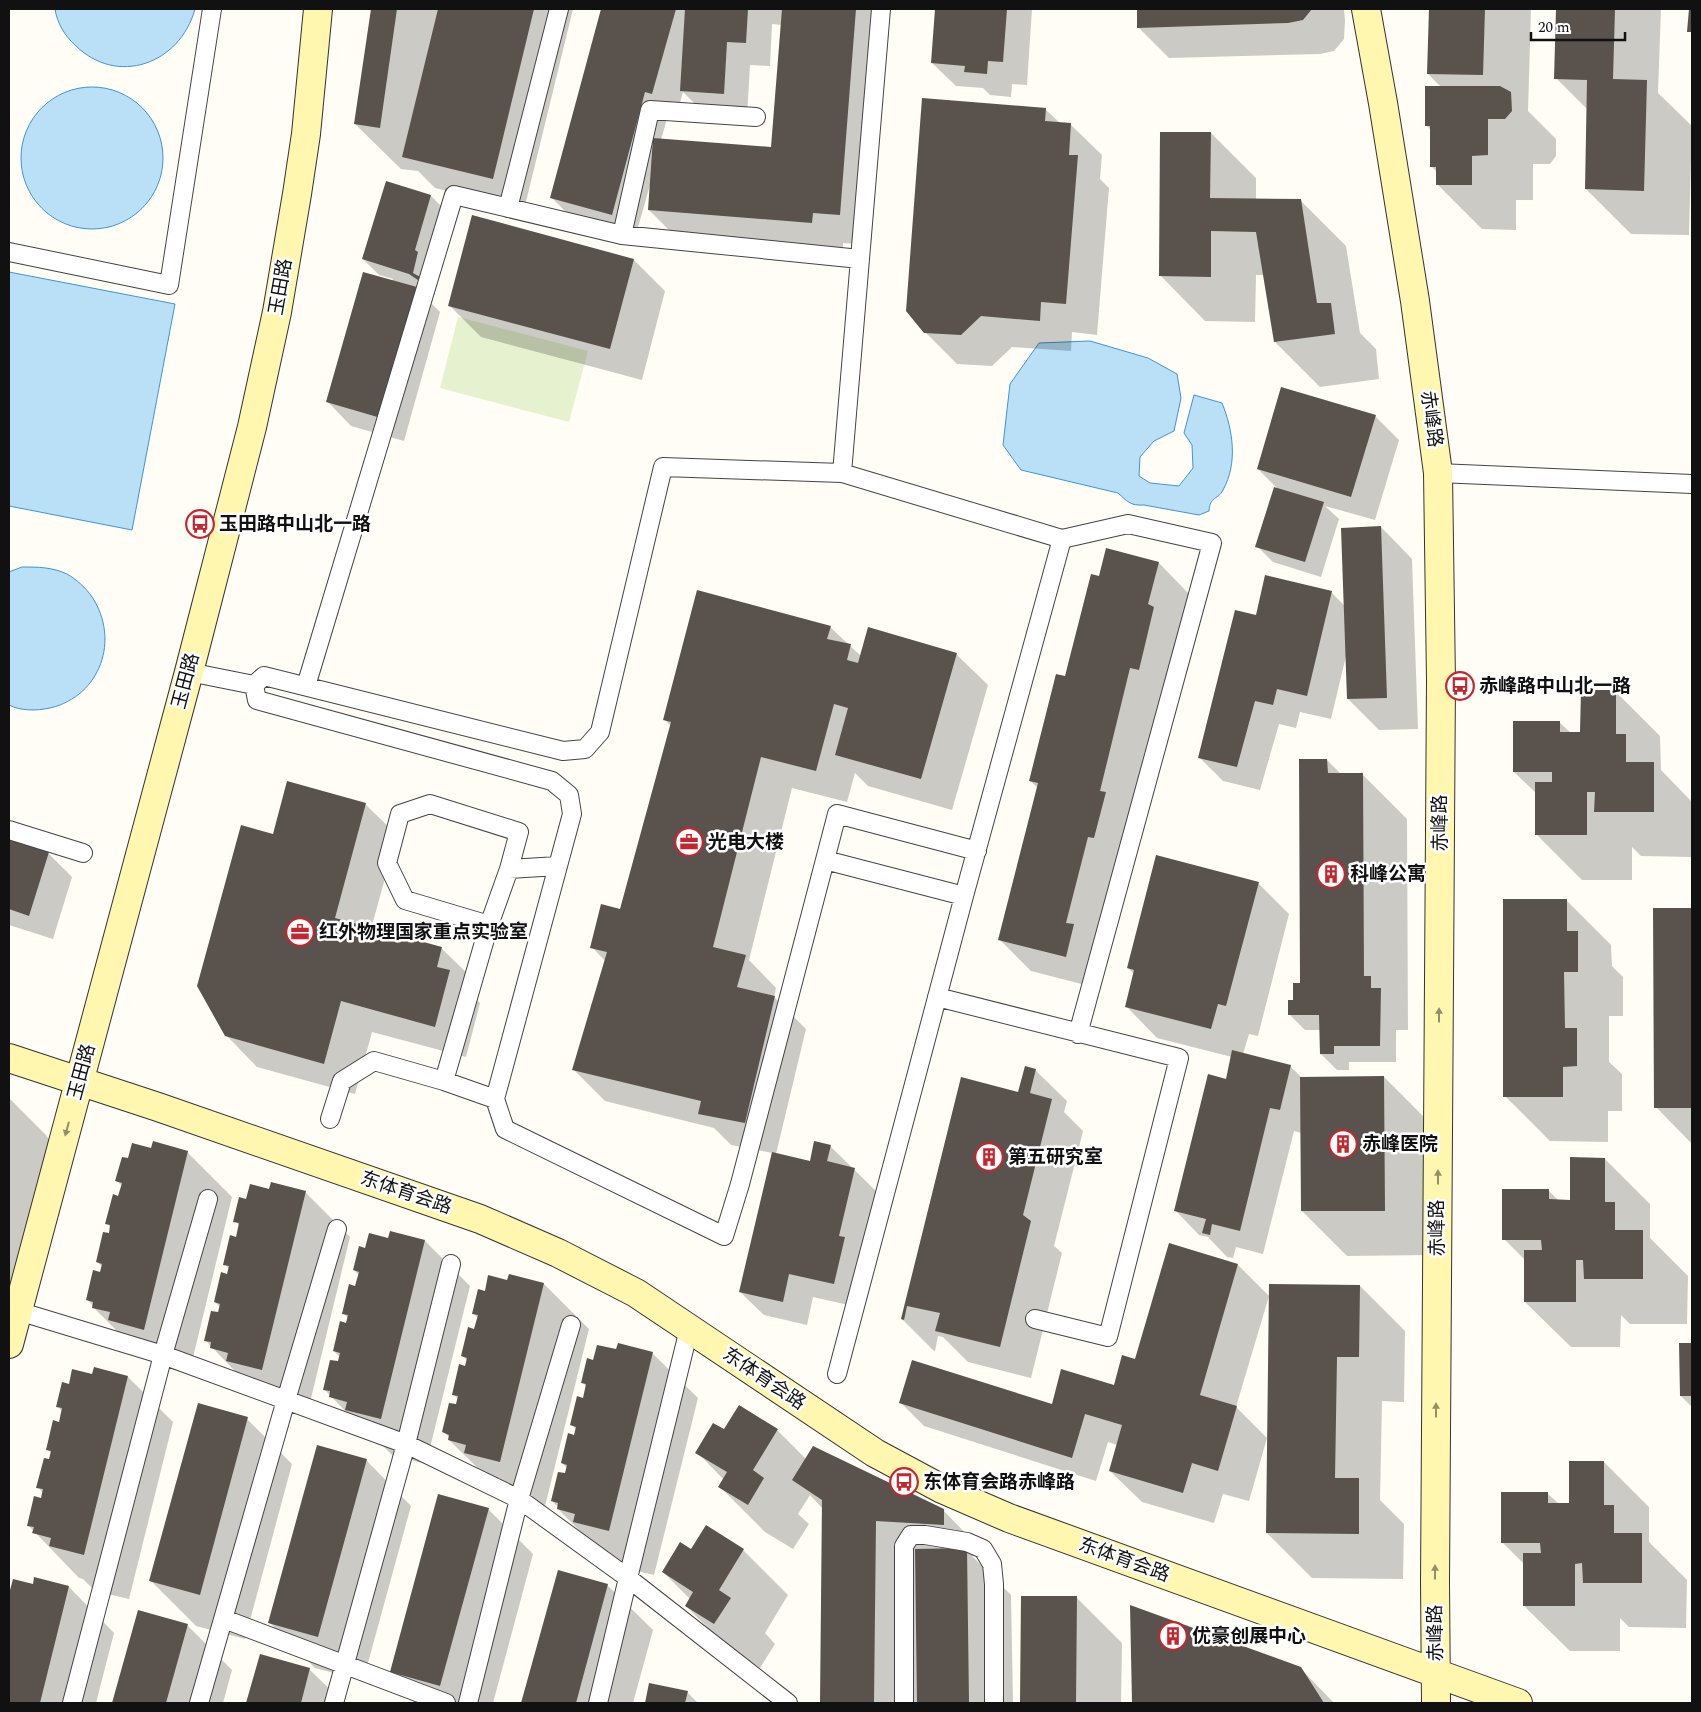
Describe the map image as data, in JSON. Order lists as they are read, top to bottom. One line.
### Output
{"streets":{"street":["玉田路","赤峰路","东体育会路"]},"crossings":[["玉田路","东体育会路"],["赤峰路","东体育会路"]],"one_way":["赤峰路"],"places":{"bus stop":["玉田路中山北一路","赤峰路中山北一路","东体育会路赤峰路"],"office":["光电大楼","红外物理国家重点实验室"],"building":["科峰公寓","赤峰医院","第五研究室","优豪创展中心"]},"scale_bar":"20 m"}
